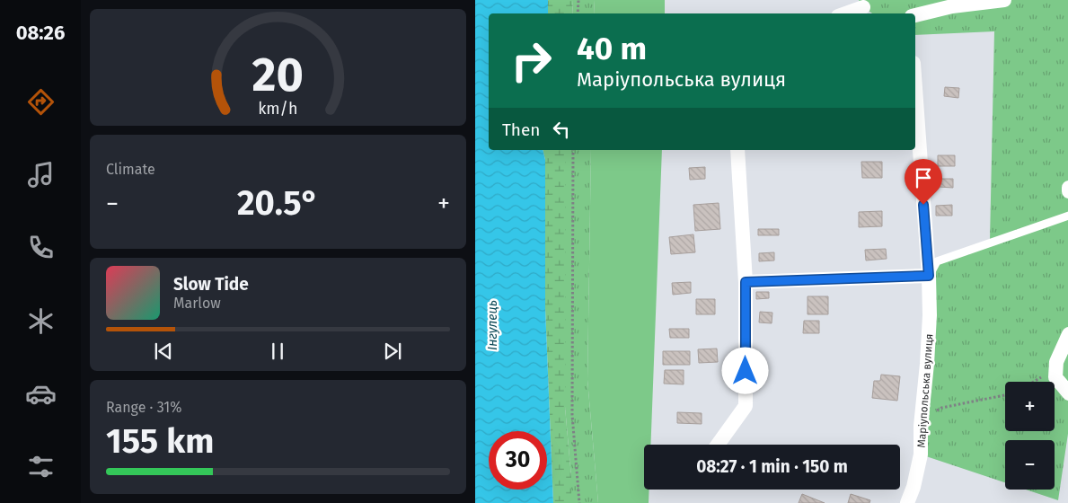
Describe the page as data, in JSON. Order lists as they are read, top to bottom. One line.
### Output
{"streets":{"street":["Маріупольська вулиця"]},"water":["Інгулець"],"page":{"tabs":"08:26","turn":["40 m","Маріупольська вулиця"],"then":"Then","tile":["Climate",["Range · 31%","155 km"]],"heat":["−","20.5°","+"],"song":["Slow Tide","Marlow"],"map_buttons":["+","−"],"limit":"30","trip":"08:27 · 1 min · 150 m","gauge":["20","km/h"]}}
